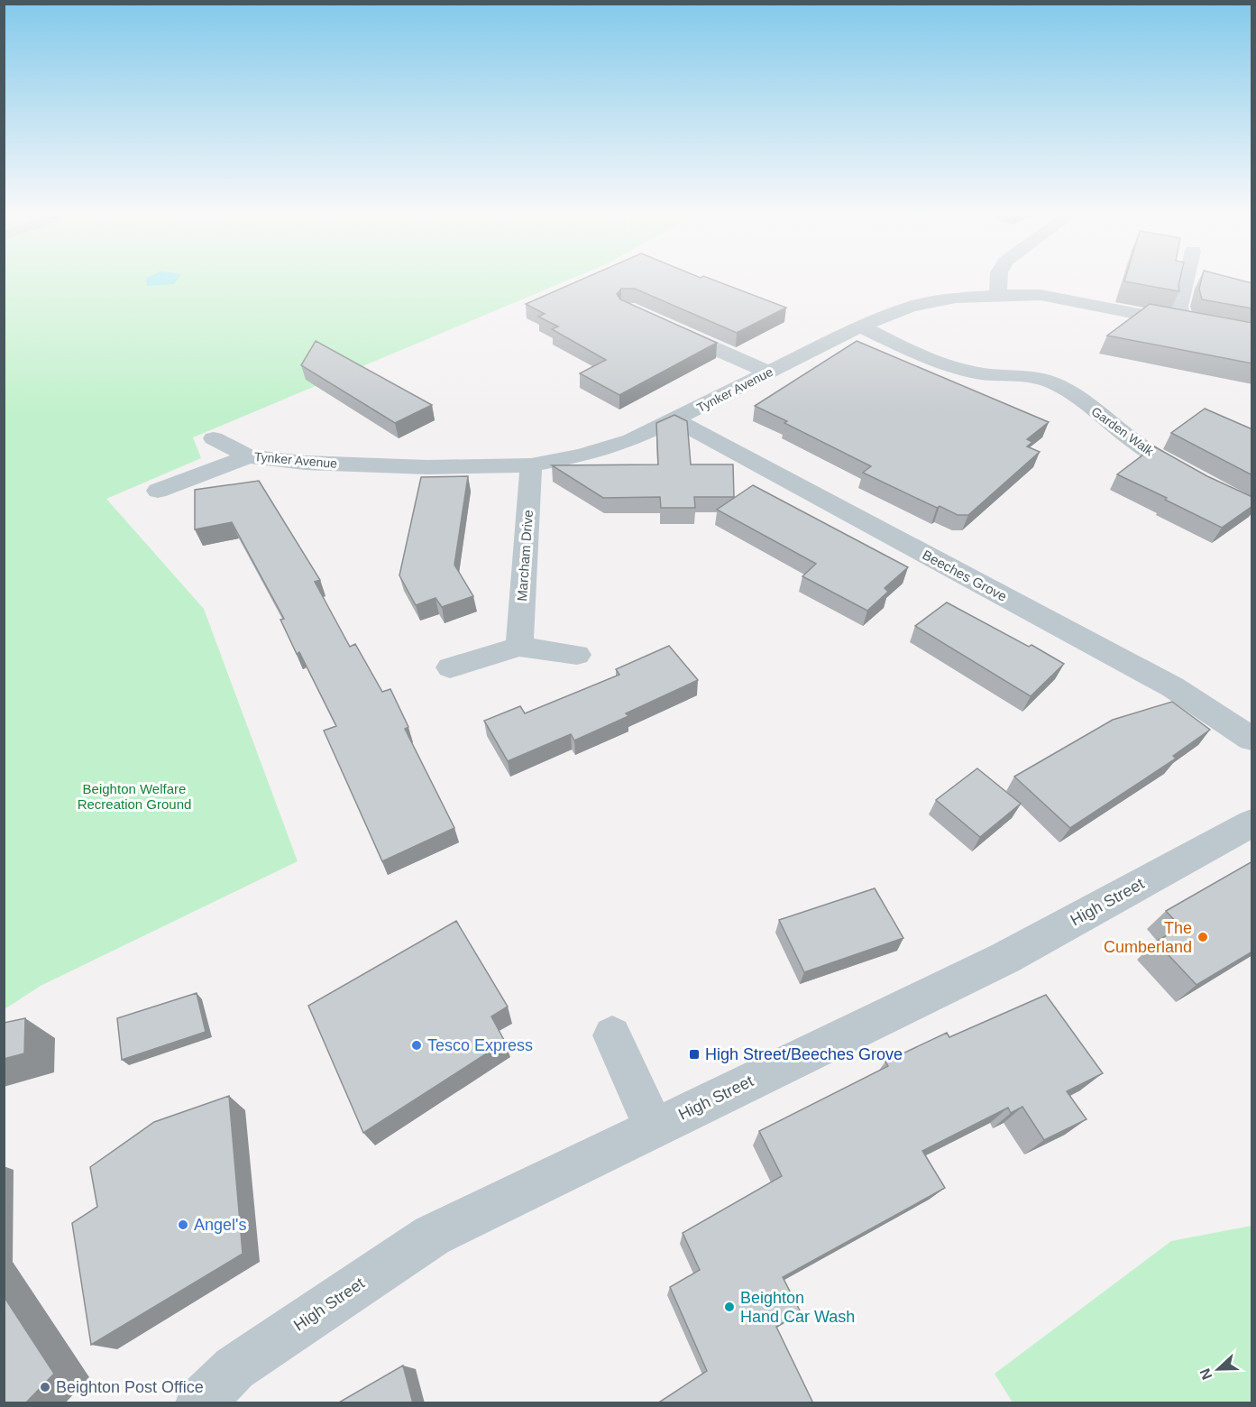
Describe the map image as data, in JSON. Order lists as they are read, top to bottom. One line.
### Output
{"streets":{"street":["Tynker Avenue","Garden Walk","Marcham Drive","Beeches Grove","High Street"]},"crossings":[["Tynker Avenue","Garden Walk"],["Tynker Avenue","Marcham Drive"],["Tynker Avenue","Beeches Grove"]],"parks":["Beighton Welfare Recreation Ground"],"places":{"other":["The Cumberland","Tesco Express","Angel's","Beighton Hand Car Wash","Beighton Post Office"],"transit":["High Street/Beeches Grove"]},"north":"left"}
